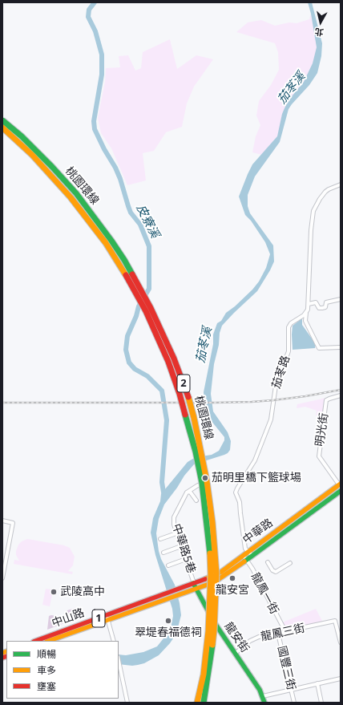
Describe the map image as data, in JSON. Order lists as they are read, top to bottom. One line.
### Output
{"streets":{"main road":["桃園環線","2","中華路","中山路","1","龍安街"],"street":["茄苳路","明光街","中華路5巷","龍鳳一街","龍鳳三街","國豐三街"]},"crossings":[["茄苳路","中華路"],["明光街","中華路"],["中華路","中華路5巷"],["中華路","龍鳳一街"],["中華路","中山路"],["中華路","龍安街"],["中華路5巷","龍安街"],["龍鳳一街","龍鳳三街"],["龍鳳三街","龍安街"],["龍鳳三街","國豐三街"]],"water":["茄苳溪","皮寮溪"],"places":["茄明里橋下籃球場","龍安宮","武陵高中","翠堤春福德祠"],"legend":["順暢","車多","壅塞"],"north":"bottom"}
